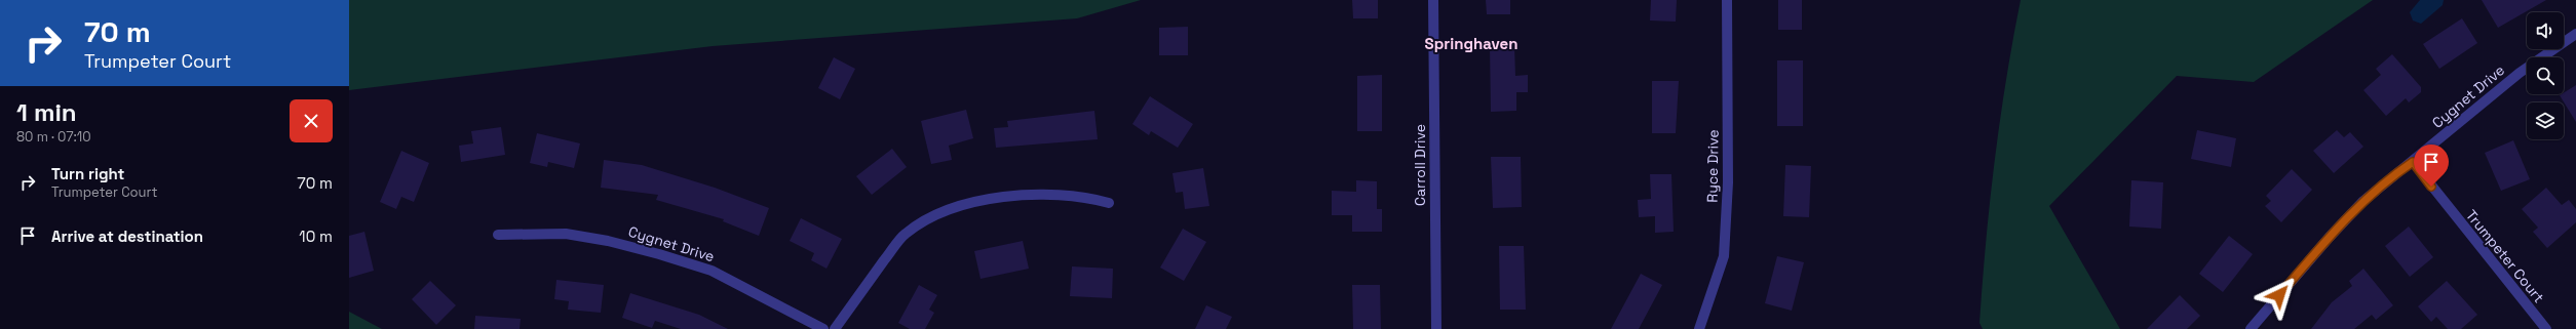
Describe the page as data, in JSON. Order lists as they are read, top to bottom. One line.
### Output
{"streets":{"street":["Cygnet Drive","Carroll Drive","Ryce Drive","Trumpeter Court"]},"crossings":[["Cygnet Drive","Trumpeter Court"]],"districts":["Springhaven"],"page":{"turn":["70 m","Trumpeter Court"],"heading":["1 min","80 m · 07:10"],"list":[{"name":"Turn right","note":"Trumpeter Court","value":"70 m"},{"name":"Arrive at destination","value":"10 m"}]}}
